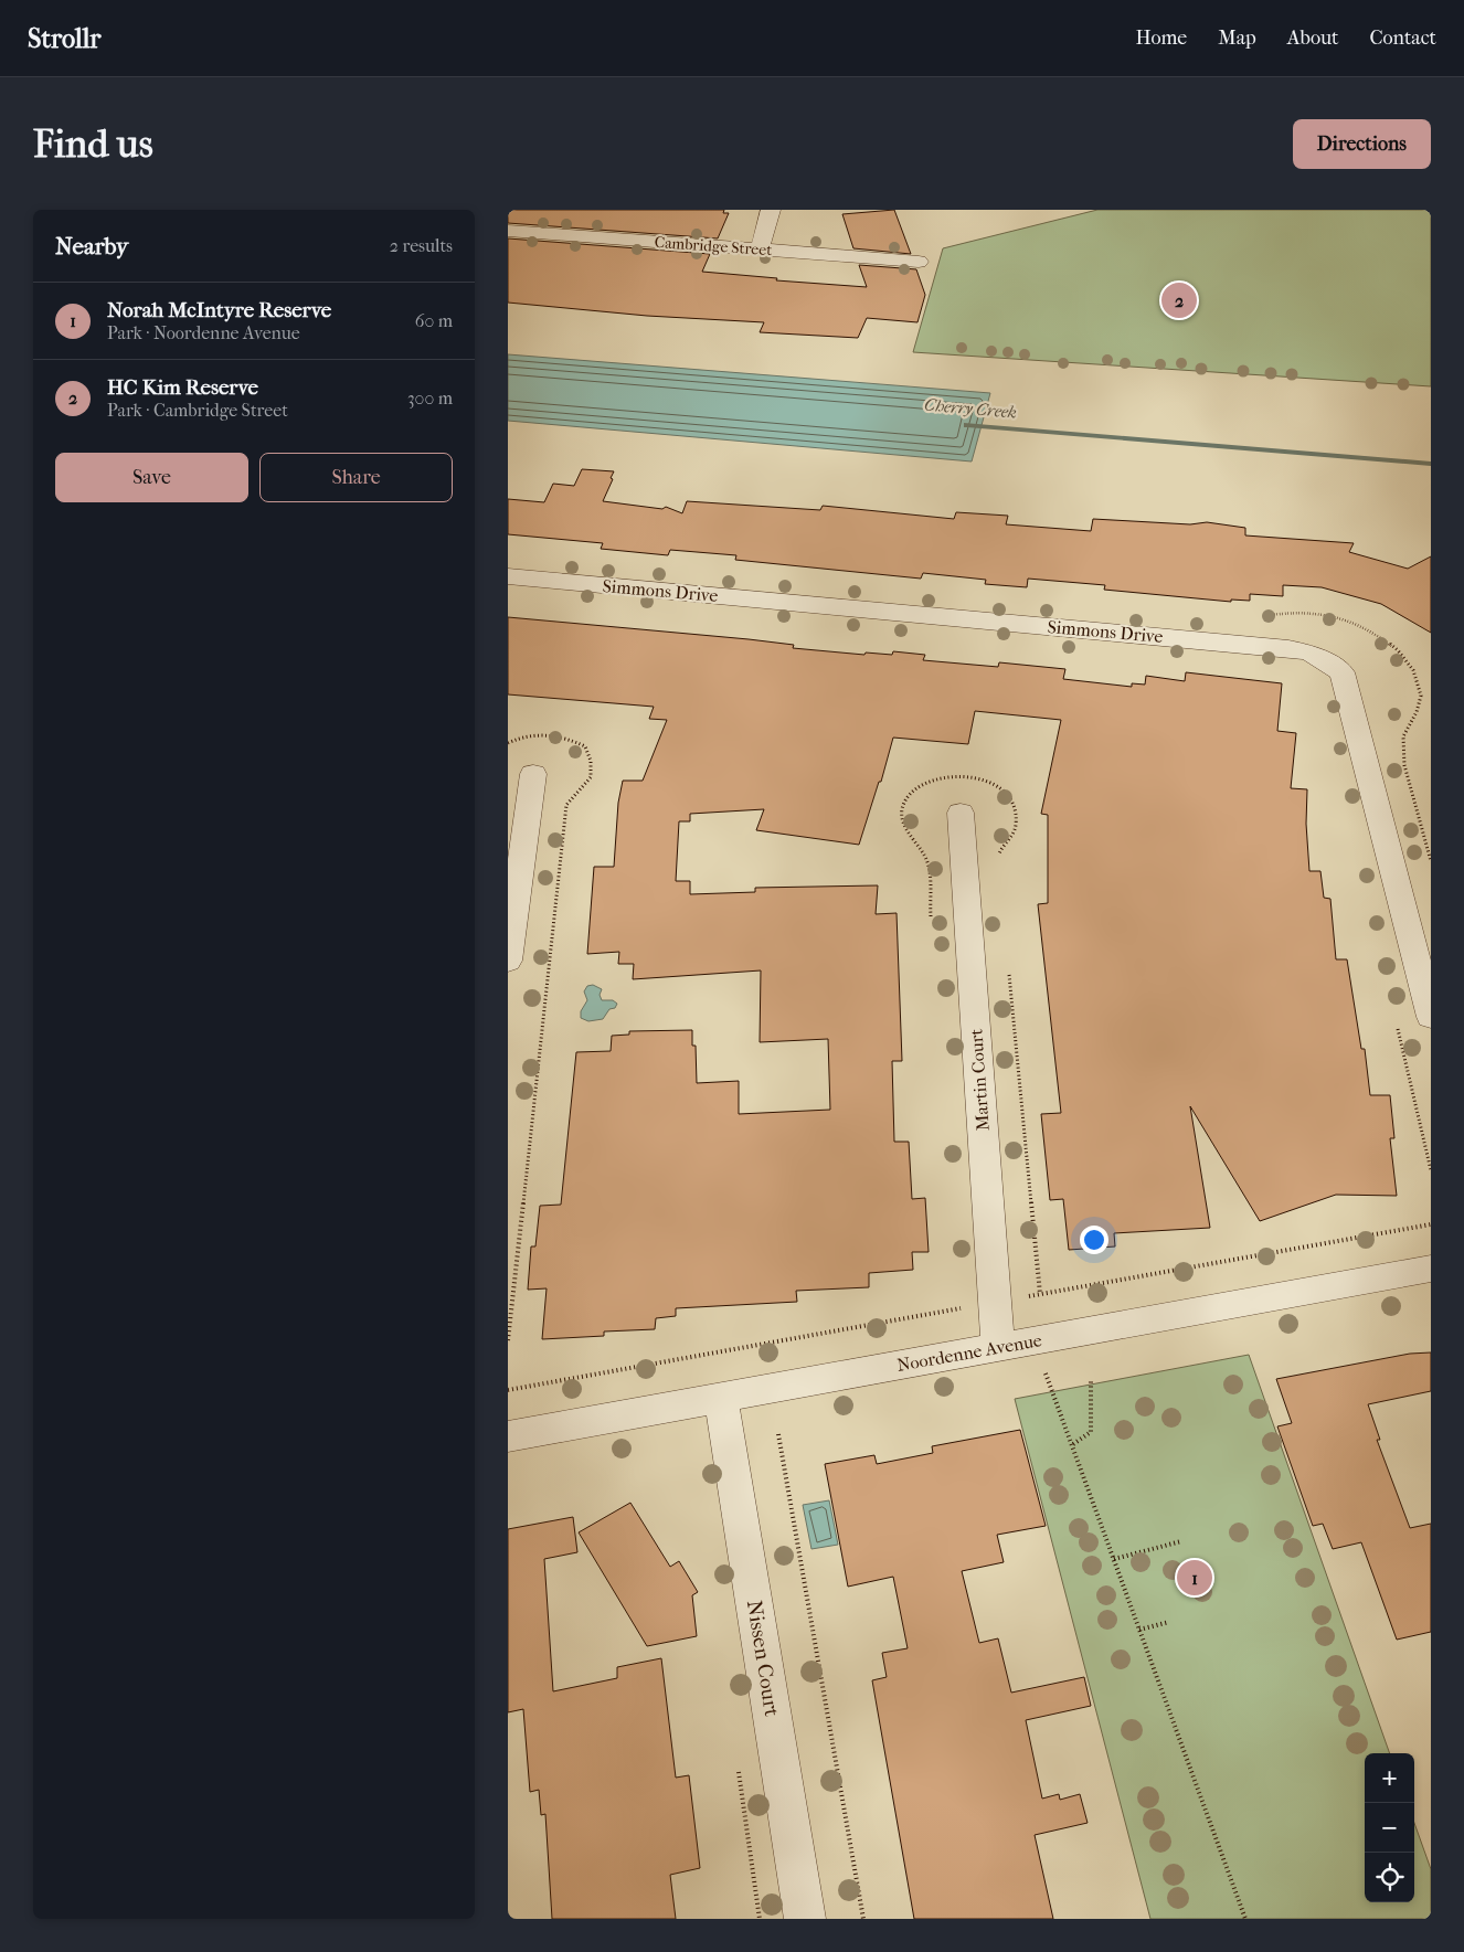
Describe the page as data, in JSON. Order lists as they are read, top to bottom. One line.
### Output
{"streets":{"street":["Cambridge Street","Simmons Drive","Martin Court","Noordenne Avenue","Nissen Court"]},"crossings":[["Martin Court","Noordenne Avenue"],["Noordenne Avenue","Nissen Court"]],"water":["Cherry Creek"],"page":{"header":"Strollr","nav":["Home","Map","About","Contact"],"buttons":["Directions",["Save","Share"]],"title":"Find us","heading":["Nearby","2 results"],"pins":["2","1"],"list":[{"mark":"1","name":"Norah McIntyre Reserve","note":"Park · Noordenne Avenue","value":"60 m"},{"mark":"2","name":"HC Kim Reserve","note":"Park · Cambridge Street","value":"300 m"}],"map_buttons":["+","−"]}}
